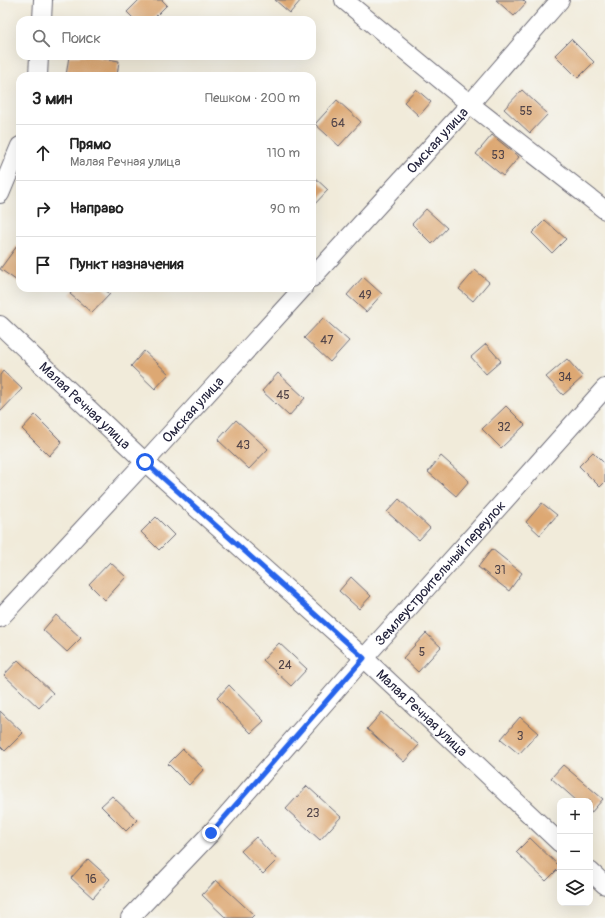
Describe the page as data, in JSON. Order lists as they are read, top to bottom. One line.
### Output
{"streets":{"street":["Омская улица","Малая Речная улица","Землеустроительный переулок"]},"crossings":[["Омская улица","Малая Речная улица"],["Малая Речная улица","Землеустроительный переулок"]],"house_numbers":["55","64","53","49","47","34","45","32","43","31","5","24","3","23","16"],"page":{"search":"Поиск","heading":["3 мин","Пешком · 200 m"],"list":[["Прямо","Малая Речная улица","110 m"],["Направо","90 m"],"Пункт назначения"],"map_buttons":["+","−"]}}
